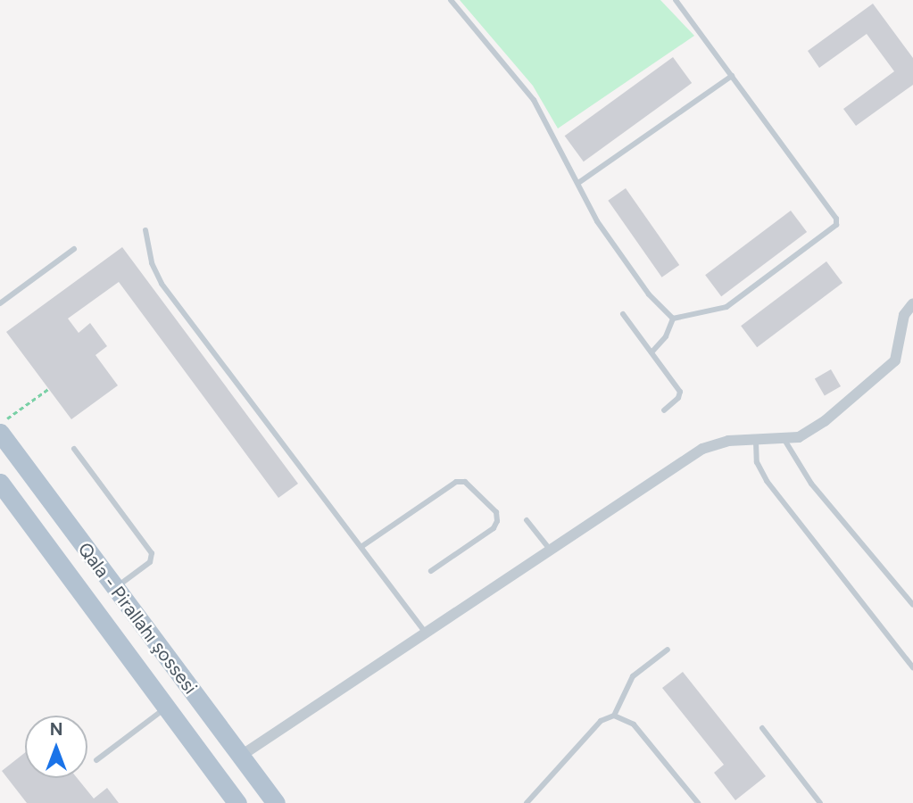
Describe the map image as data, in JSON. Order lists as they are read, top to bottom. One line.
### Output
{"streets":{"main road":["Qala - Pirallahı şossesi"]},"north":"top"}
